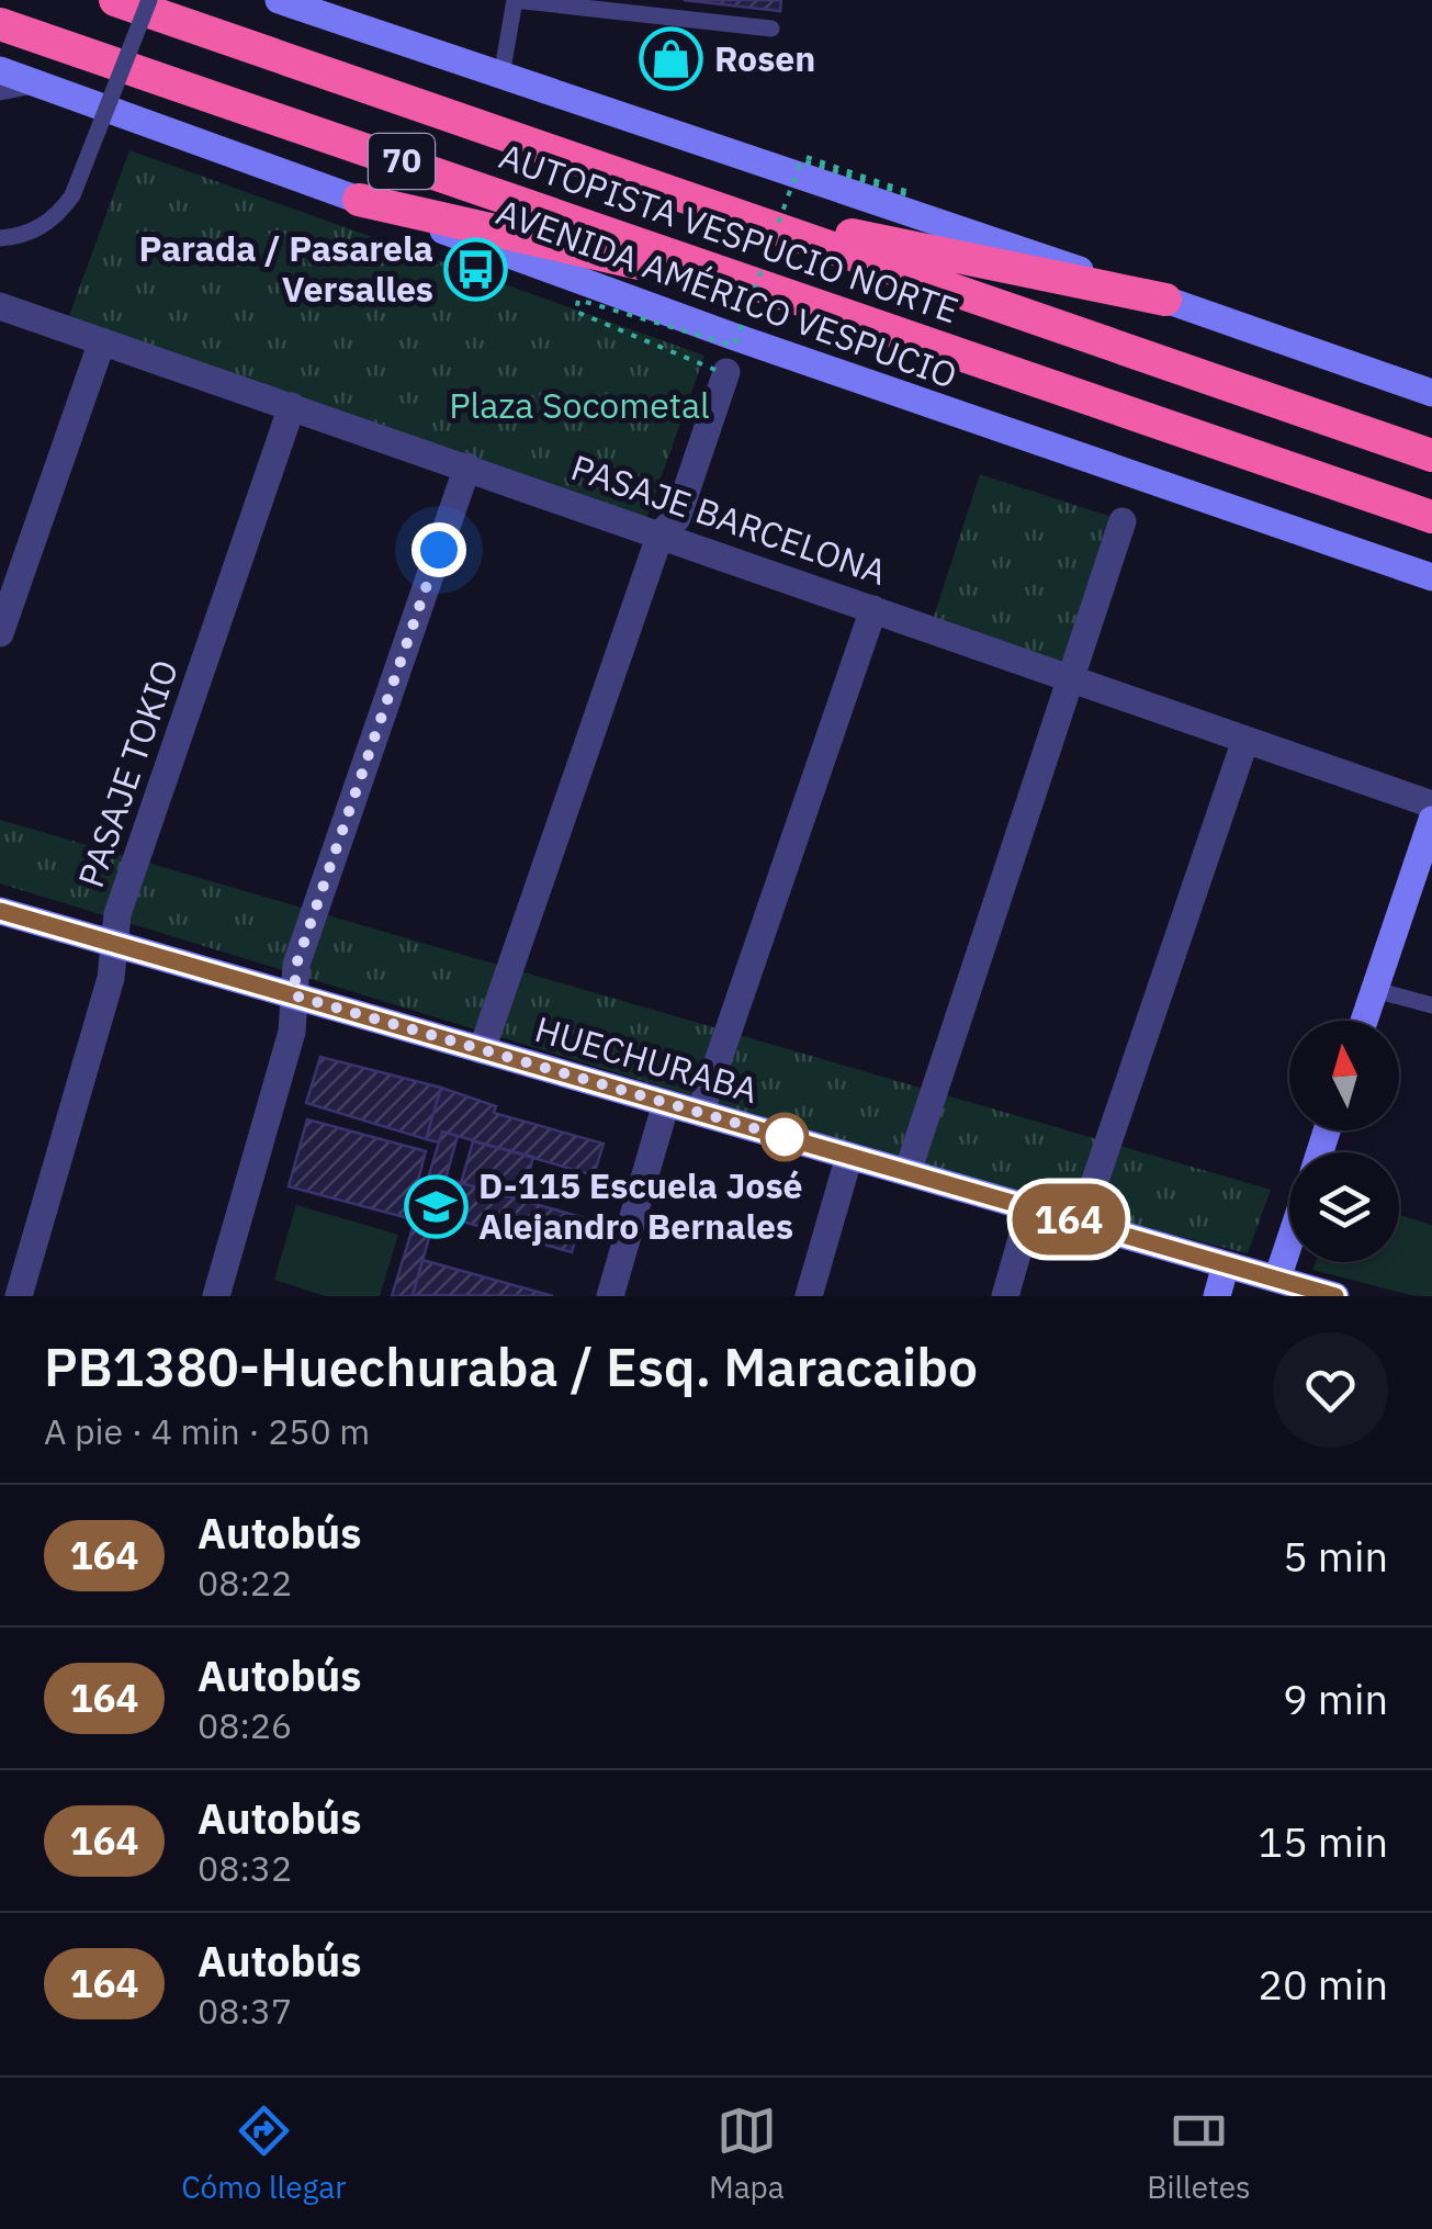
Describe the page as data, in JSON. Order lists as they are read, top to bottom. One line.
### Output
{"streets":{"highway":["70","AUTOPISTA VESPUCIO NORTE"],"main road":["AVENIDA AMÉRICO VESPUCIO","HUECHURABA"],"street":["PASAJE BARCELONA","PASAJE TOKIO"]},"crossings":[["PASAJE BARCELONA","PASAJE TOKIO"],["PASAJE TOKIO","HUECHURABA"]],"parks":["Plaza Socometal"],"places":{"shop":["Rosen"],"bus stop":["Parada / Pasarela Versalles"],"school or university":["D-115 Escuela José Alejandro Bernales"]},"lines":["bus line 164"],"north":"top","page":{"on_map":"164","heading":["PB1380-Huechuraba / Esq. Maracaibo","A pie · 4 min · 250 m"],"list":[{"mark":"164","name":"Autobús","note":"08:22","value":"5 min"},{"mark":"164","name":"Autobús","note":"08:26","value":"9 min"},{"mark":"164","name":"Autobús","note":"08:32","value":"15 min"},{"mark":"164","name":"Autobús","note":"08:37","value":"20 min"}],"tabs":["Cómo llegar","Mapa","Billetes"]}}
